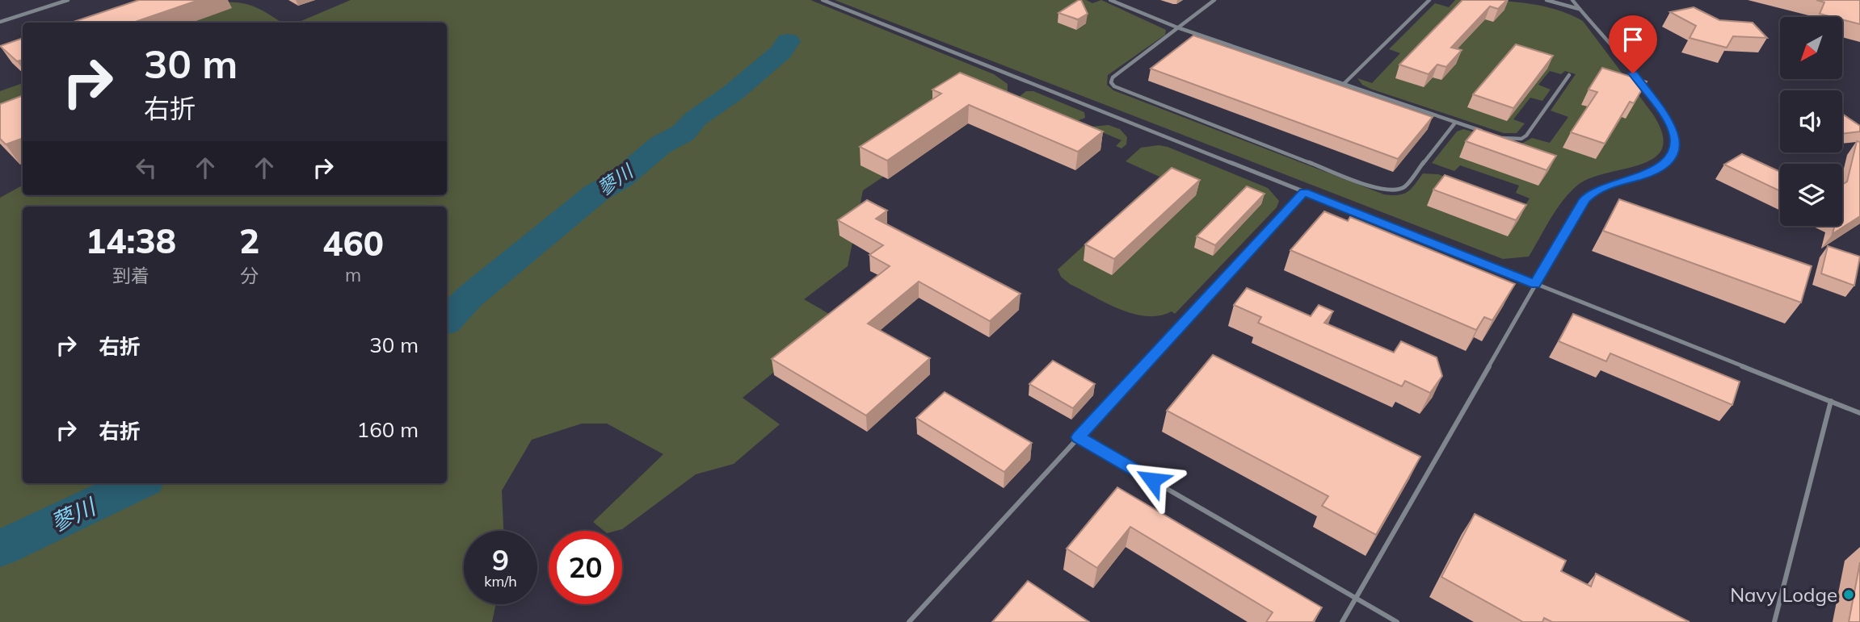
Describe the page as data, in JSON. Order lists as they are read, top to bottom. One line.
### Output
{"water":["蓼川"],"places":["Navy Lodge"],"north":"bottom left","page":{"turn":["30 m","右折"],"eta":["14:38","到着","2","分","460","m"],"list":[{"name":"右折","value":"30 m"},{"name":"右折","value":"160 m"}],"speed":"9 km/h","limit":"20"}}
